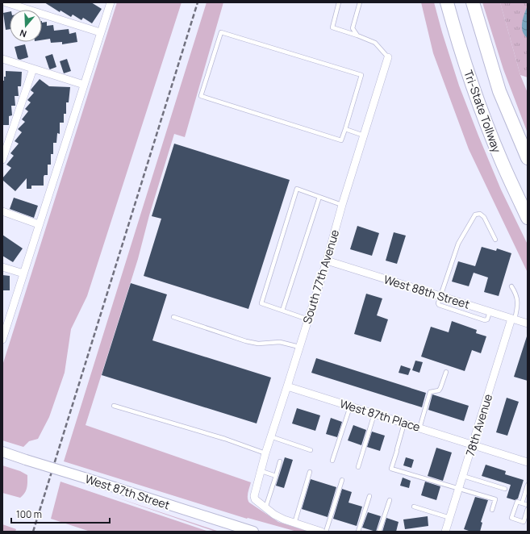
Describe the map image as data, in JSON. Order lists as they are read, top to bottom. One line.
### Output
{"streets":{"highway":["Tri-State Tollway"],"main road":["West 87th Street"],"street":["South 77th Avenue","West 88th Street","West 87th Place","78th Avenue"]},"crossings":[["South 77th Avenue","West 88th Street"],["South 77th Avenue","West 87th Place"],["West 88th Street","78th Avenue"],["West 87th Place","78th Avenue"]],"scale_bar":"100 m","north":"bottom"}
